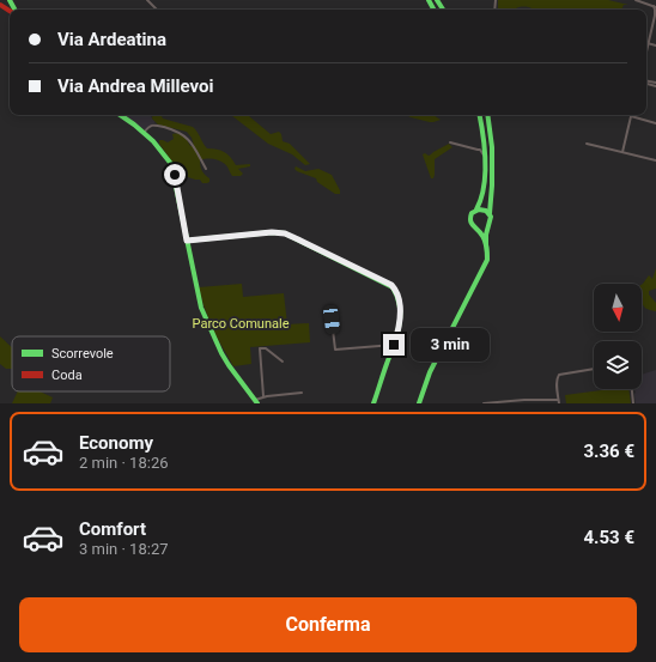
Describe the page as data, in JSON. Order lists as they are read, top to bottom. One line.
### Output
{"parks":["Parco Comunale"],"legend":["Scorrevole","Coda"],"north":"bottom","page":{"banner":["Via Ardeatina","Via Andrea Millevoi"],"bubble":"3 min","list":[{"name":"Economy","note":"2 min · 18:26","value":"3.36 €"},{"name":"Comfort","note":"3 min · 18:27","value":"4.53 €"}],"buttons":"Conferma"}}
